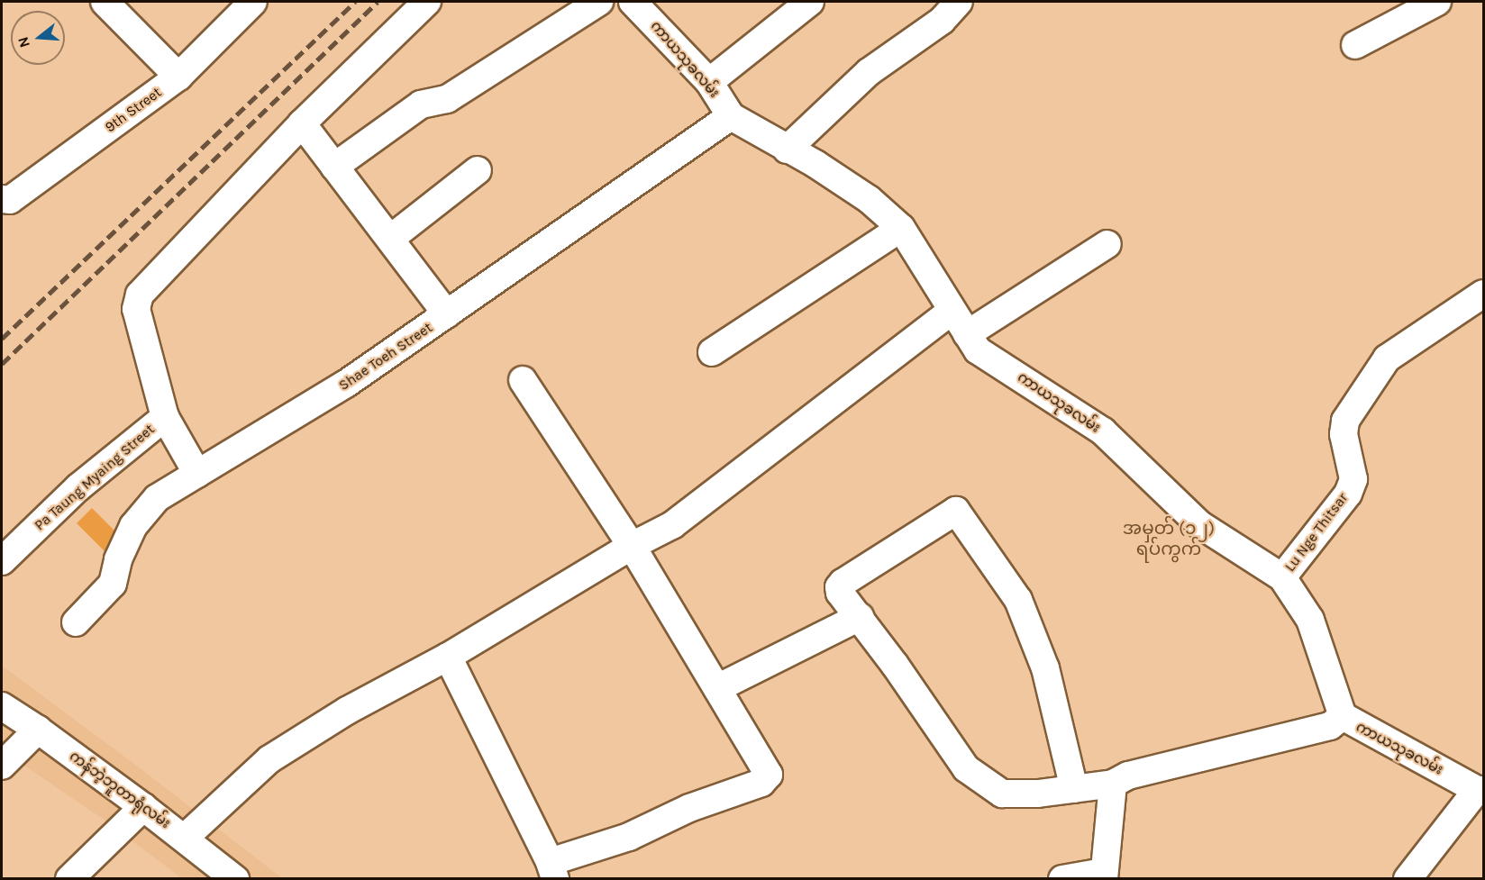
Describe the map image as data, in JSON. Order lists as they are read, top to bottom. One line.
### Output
{"streets":{"street":["ကာယသုခလမ်း","9th Street","Shae Toeh Street","Pa Taung Myaing Street","Lu Nge Thitsar","ကန်ဘဲ့ဘူတာရုံလမ်း"]},"crossings":[["ကာယသုခလမ်း","Shae Toeh Street"],["ကာယသုခလမ်း","Lu Nge Thitsar"]],"districts":["အမှတ် (၁၂) ရပ်ကွက်"],"north":"left"}
